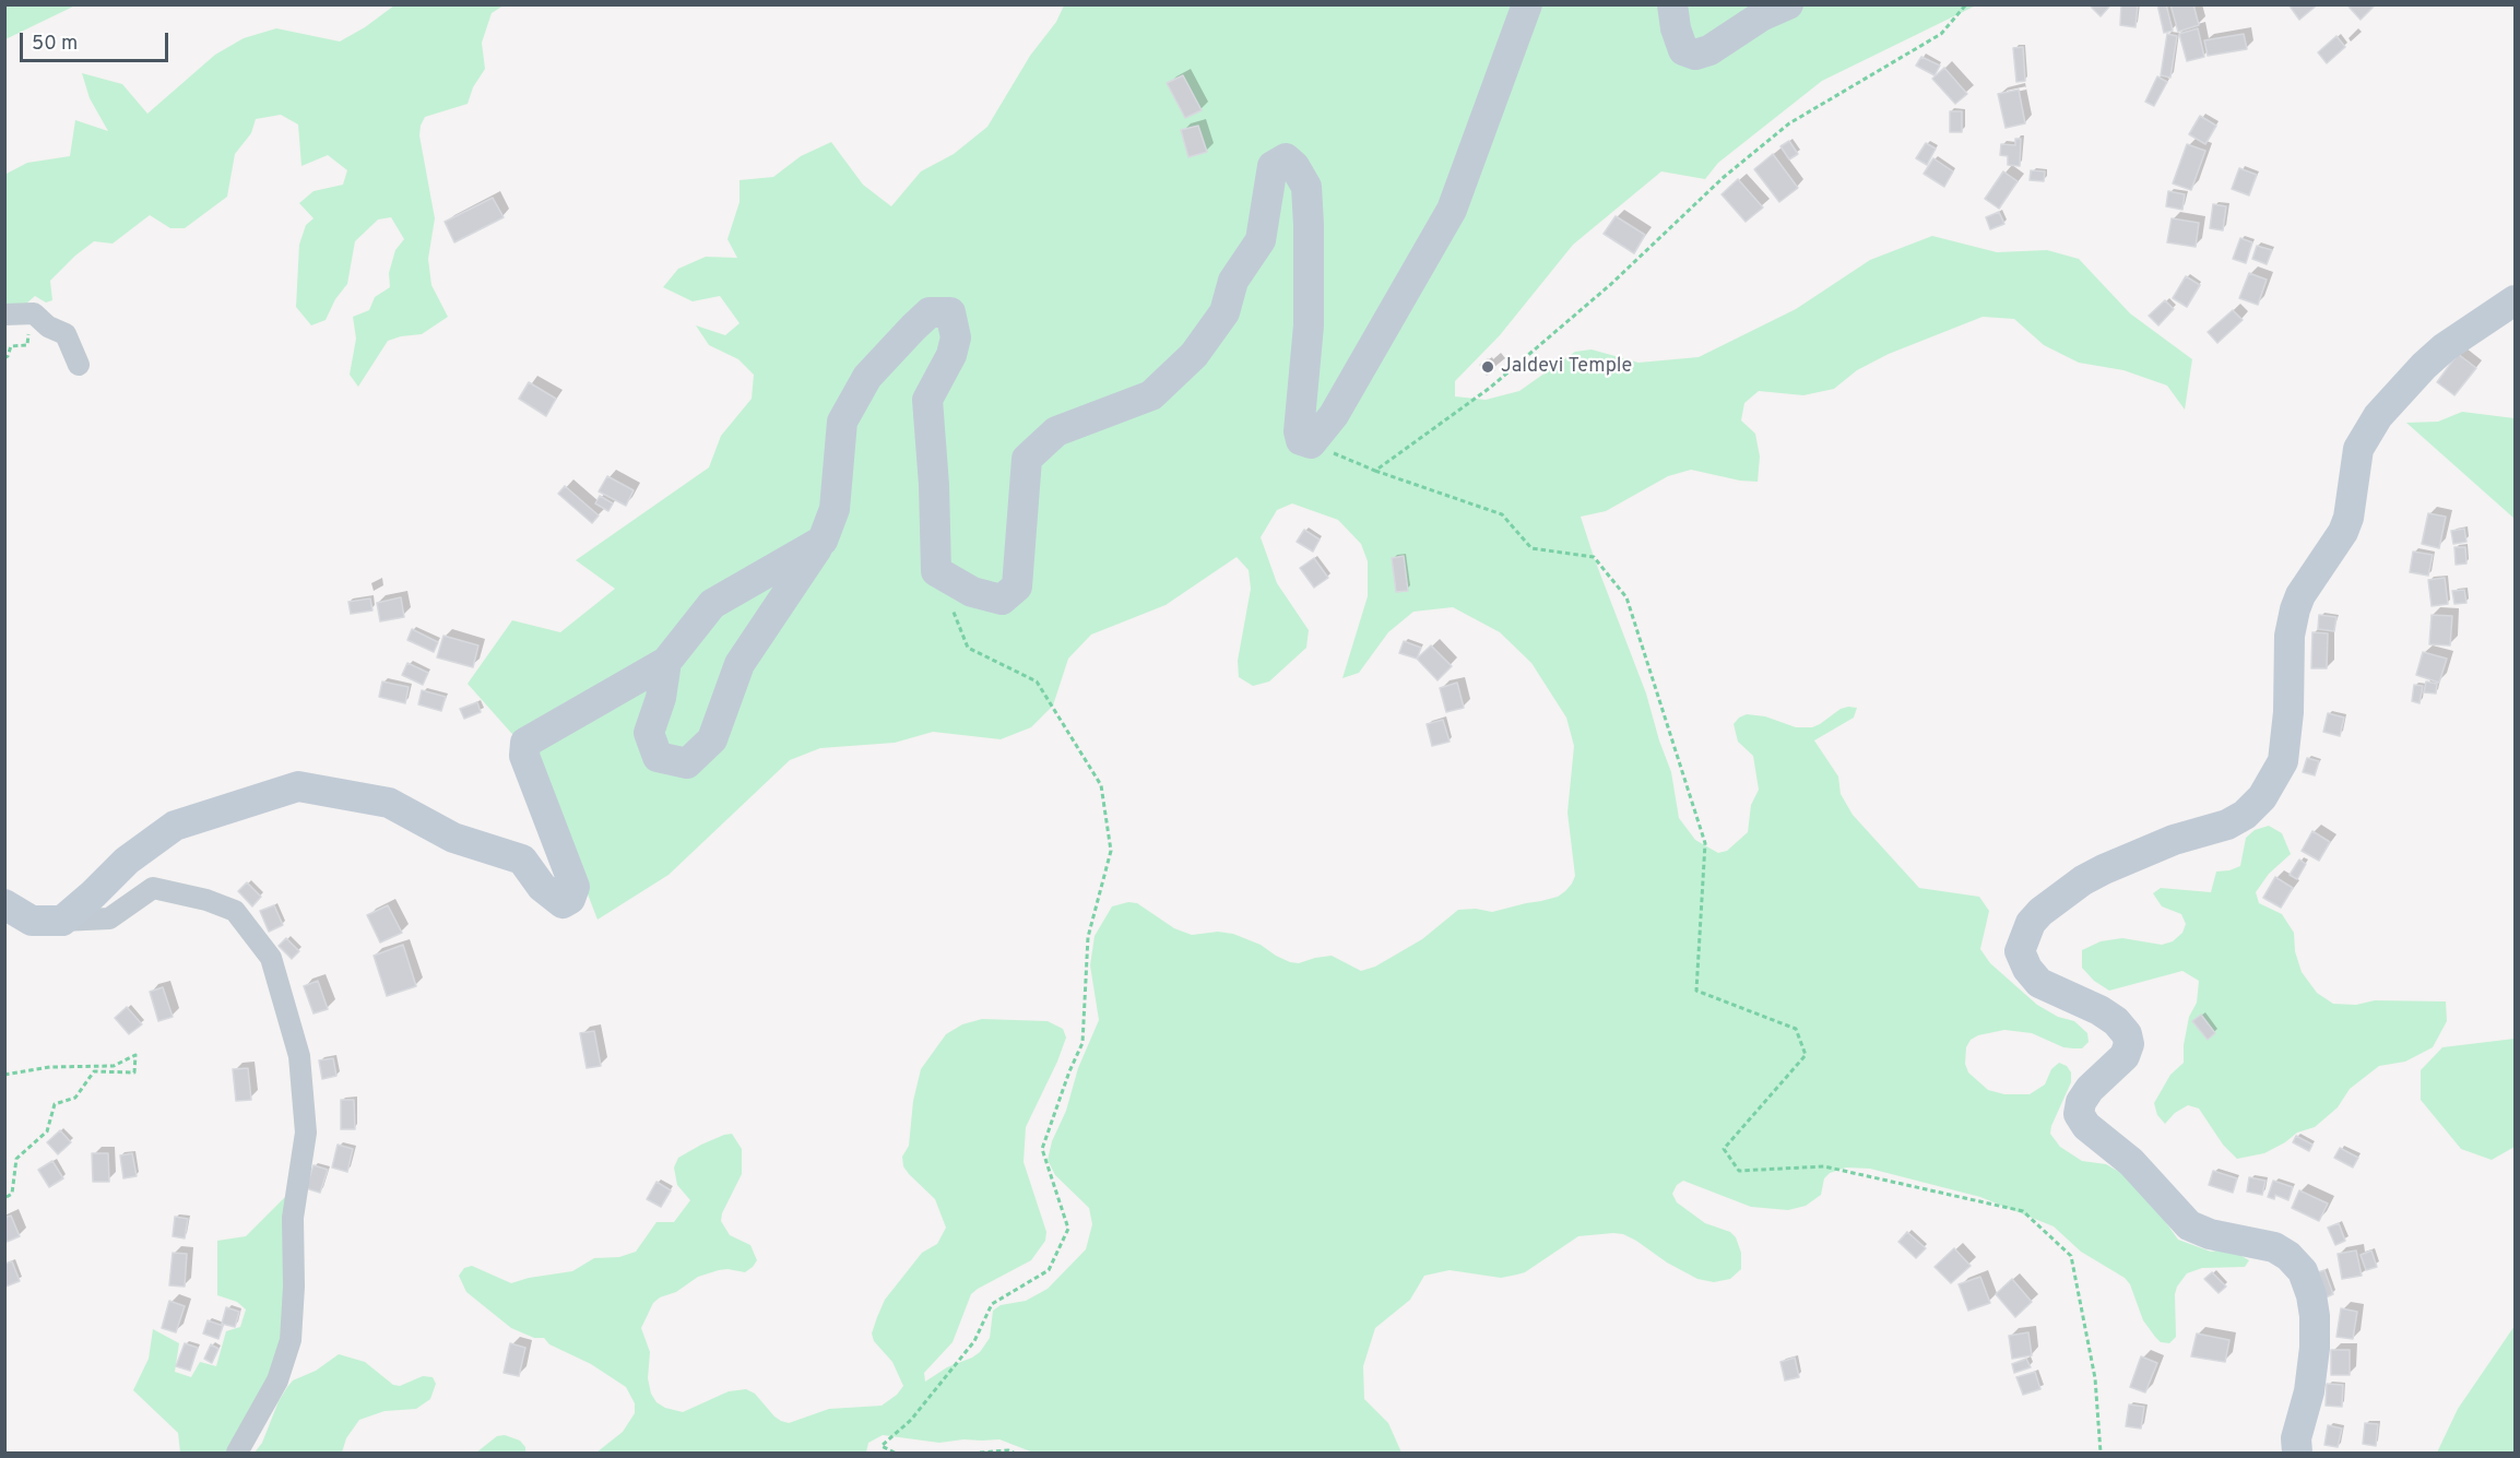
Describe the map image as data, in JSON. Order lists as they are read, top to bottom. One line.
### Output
{"places":["Jaldevi Temple"],"scale_bar":"50 m"}
